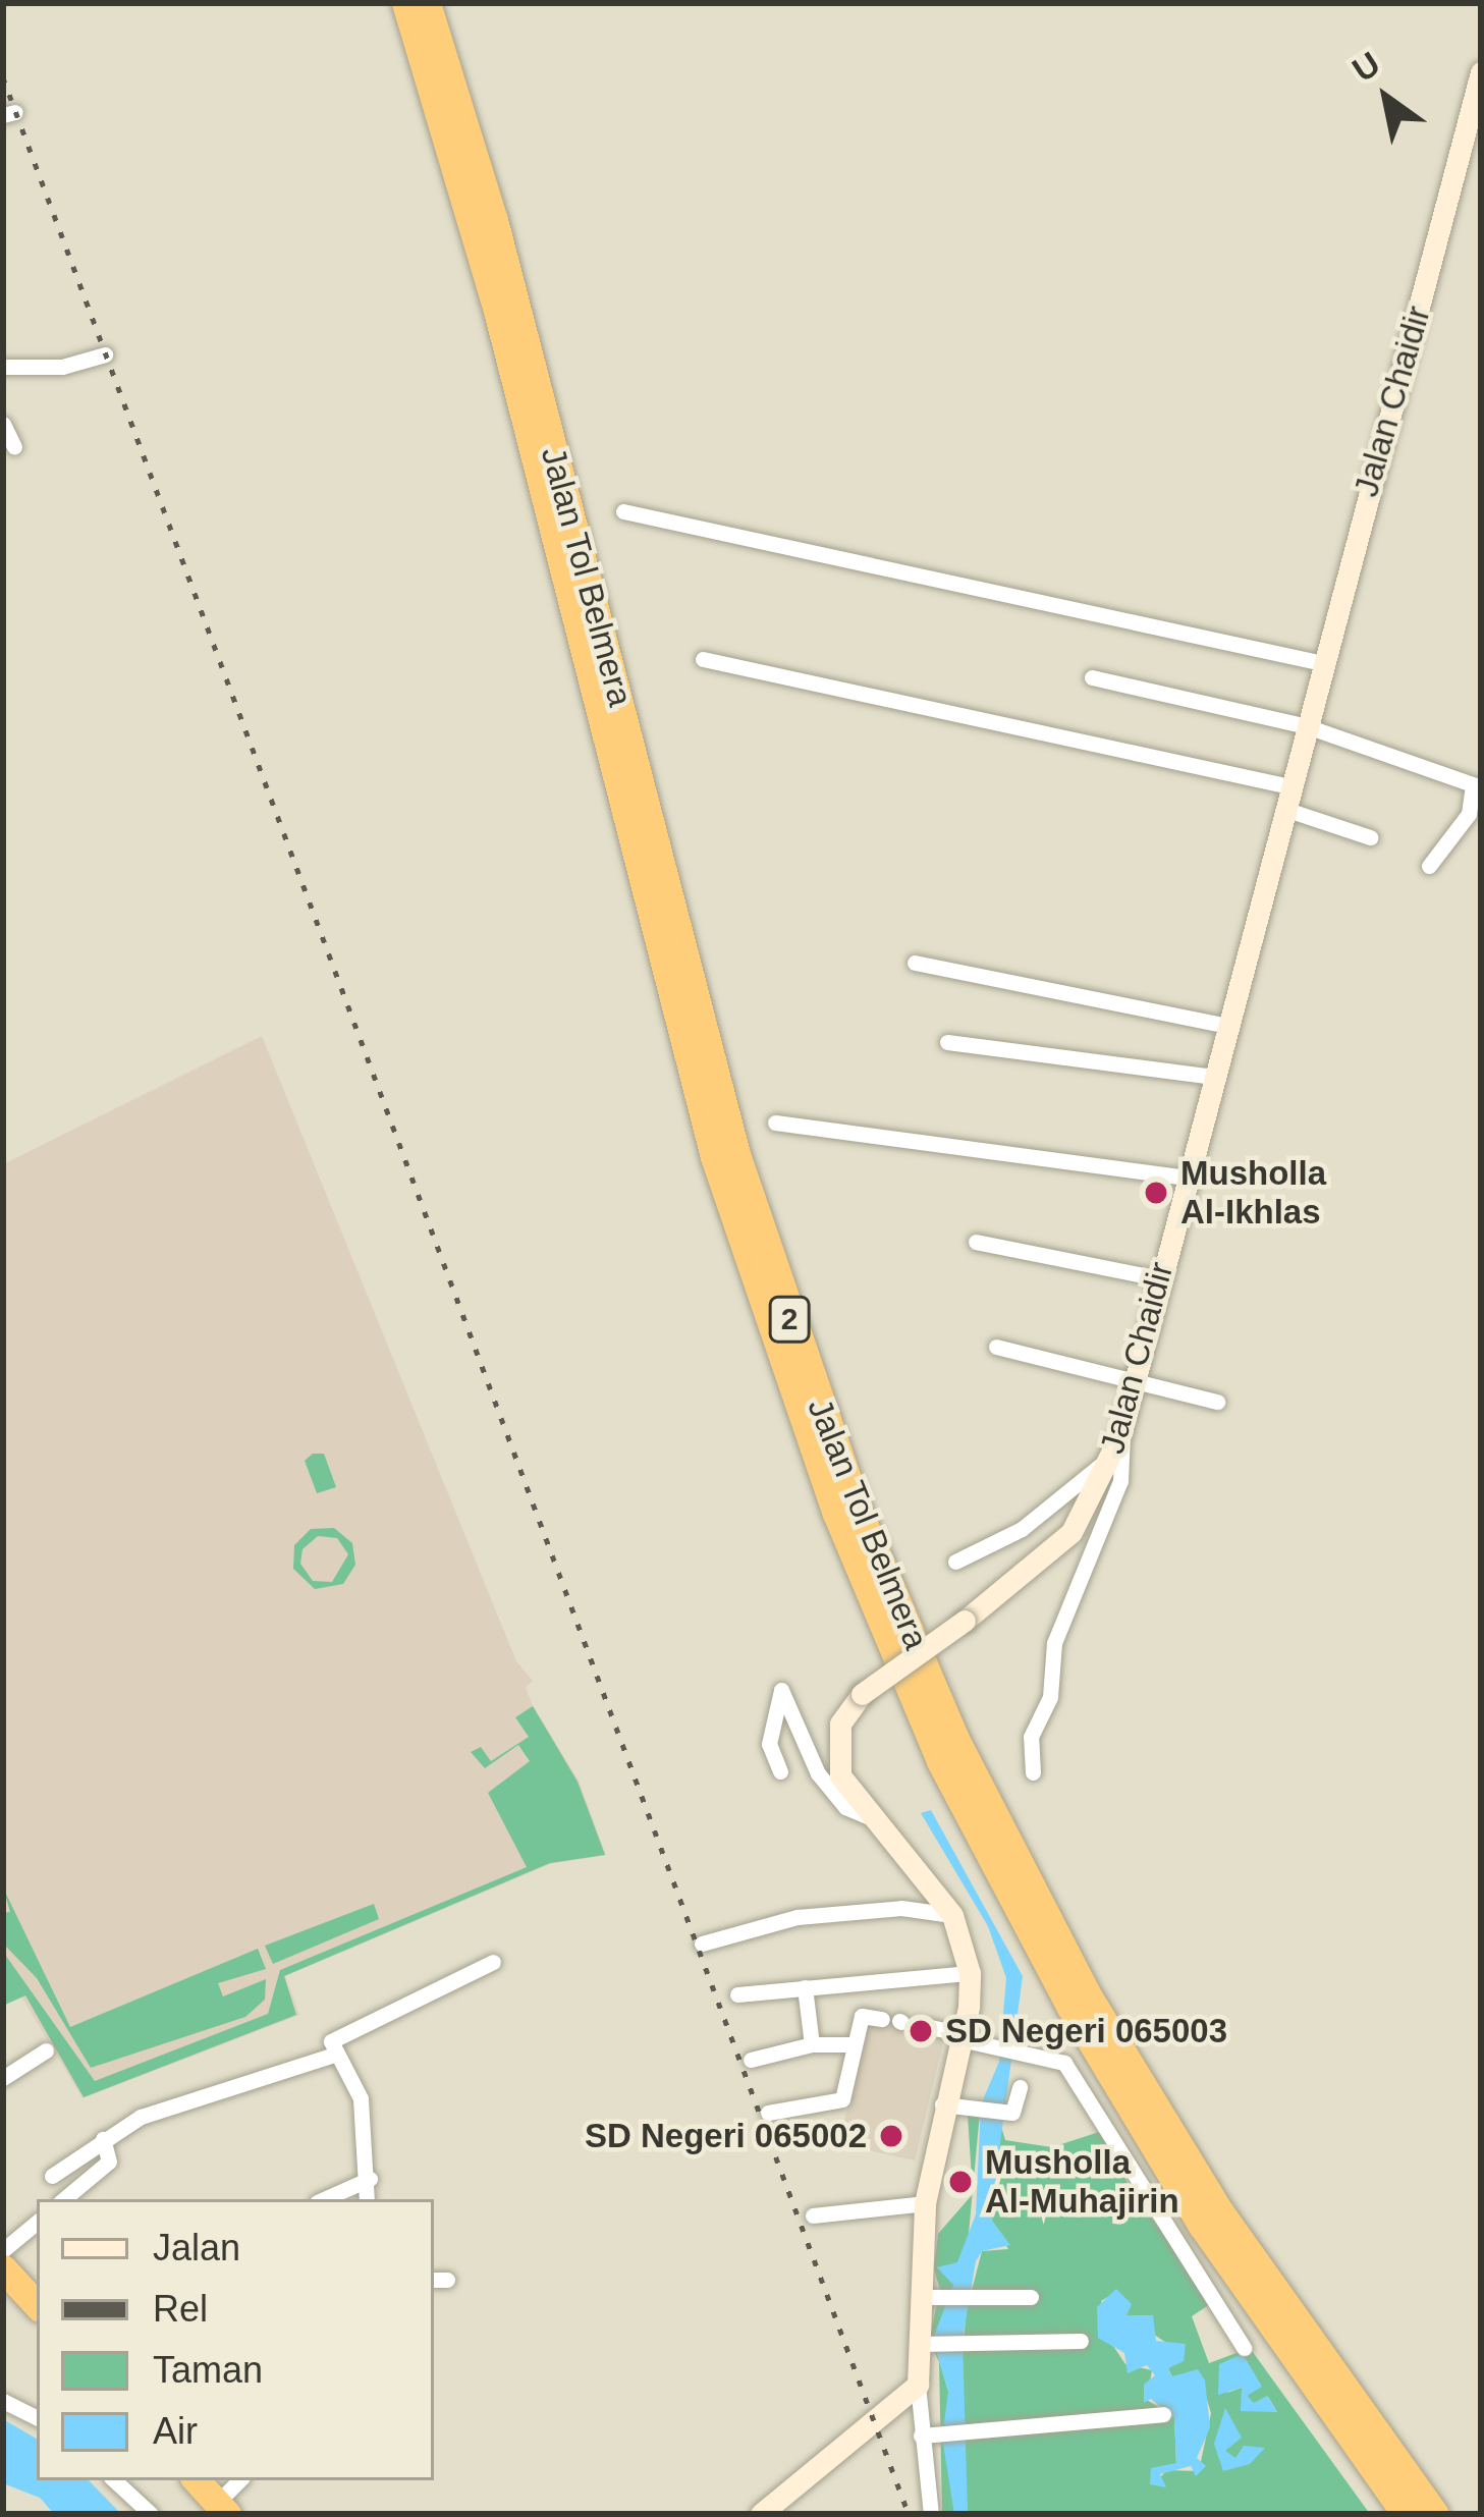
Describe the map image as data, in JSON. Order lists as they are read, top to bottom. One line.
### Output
{"streets":{"highway":["Jalan Tol Belmera","2"],"street":["Jalan Chaidir"]},"places":["Musholla Al-Ikhlas","SD Negeri 065003","SD Negeri 065002","Musholla Al-Muhajirin"],"legend":["Jalan","Rel","Taman","Air"],"north":"top left"}
